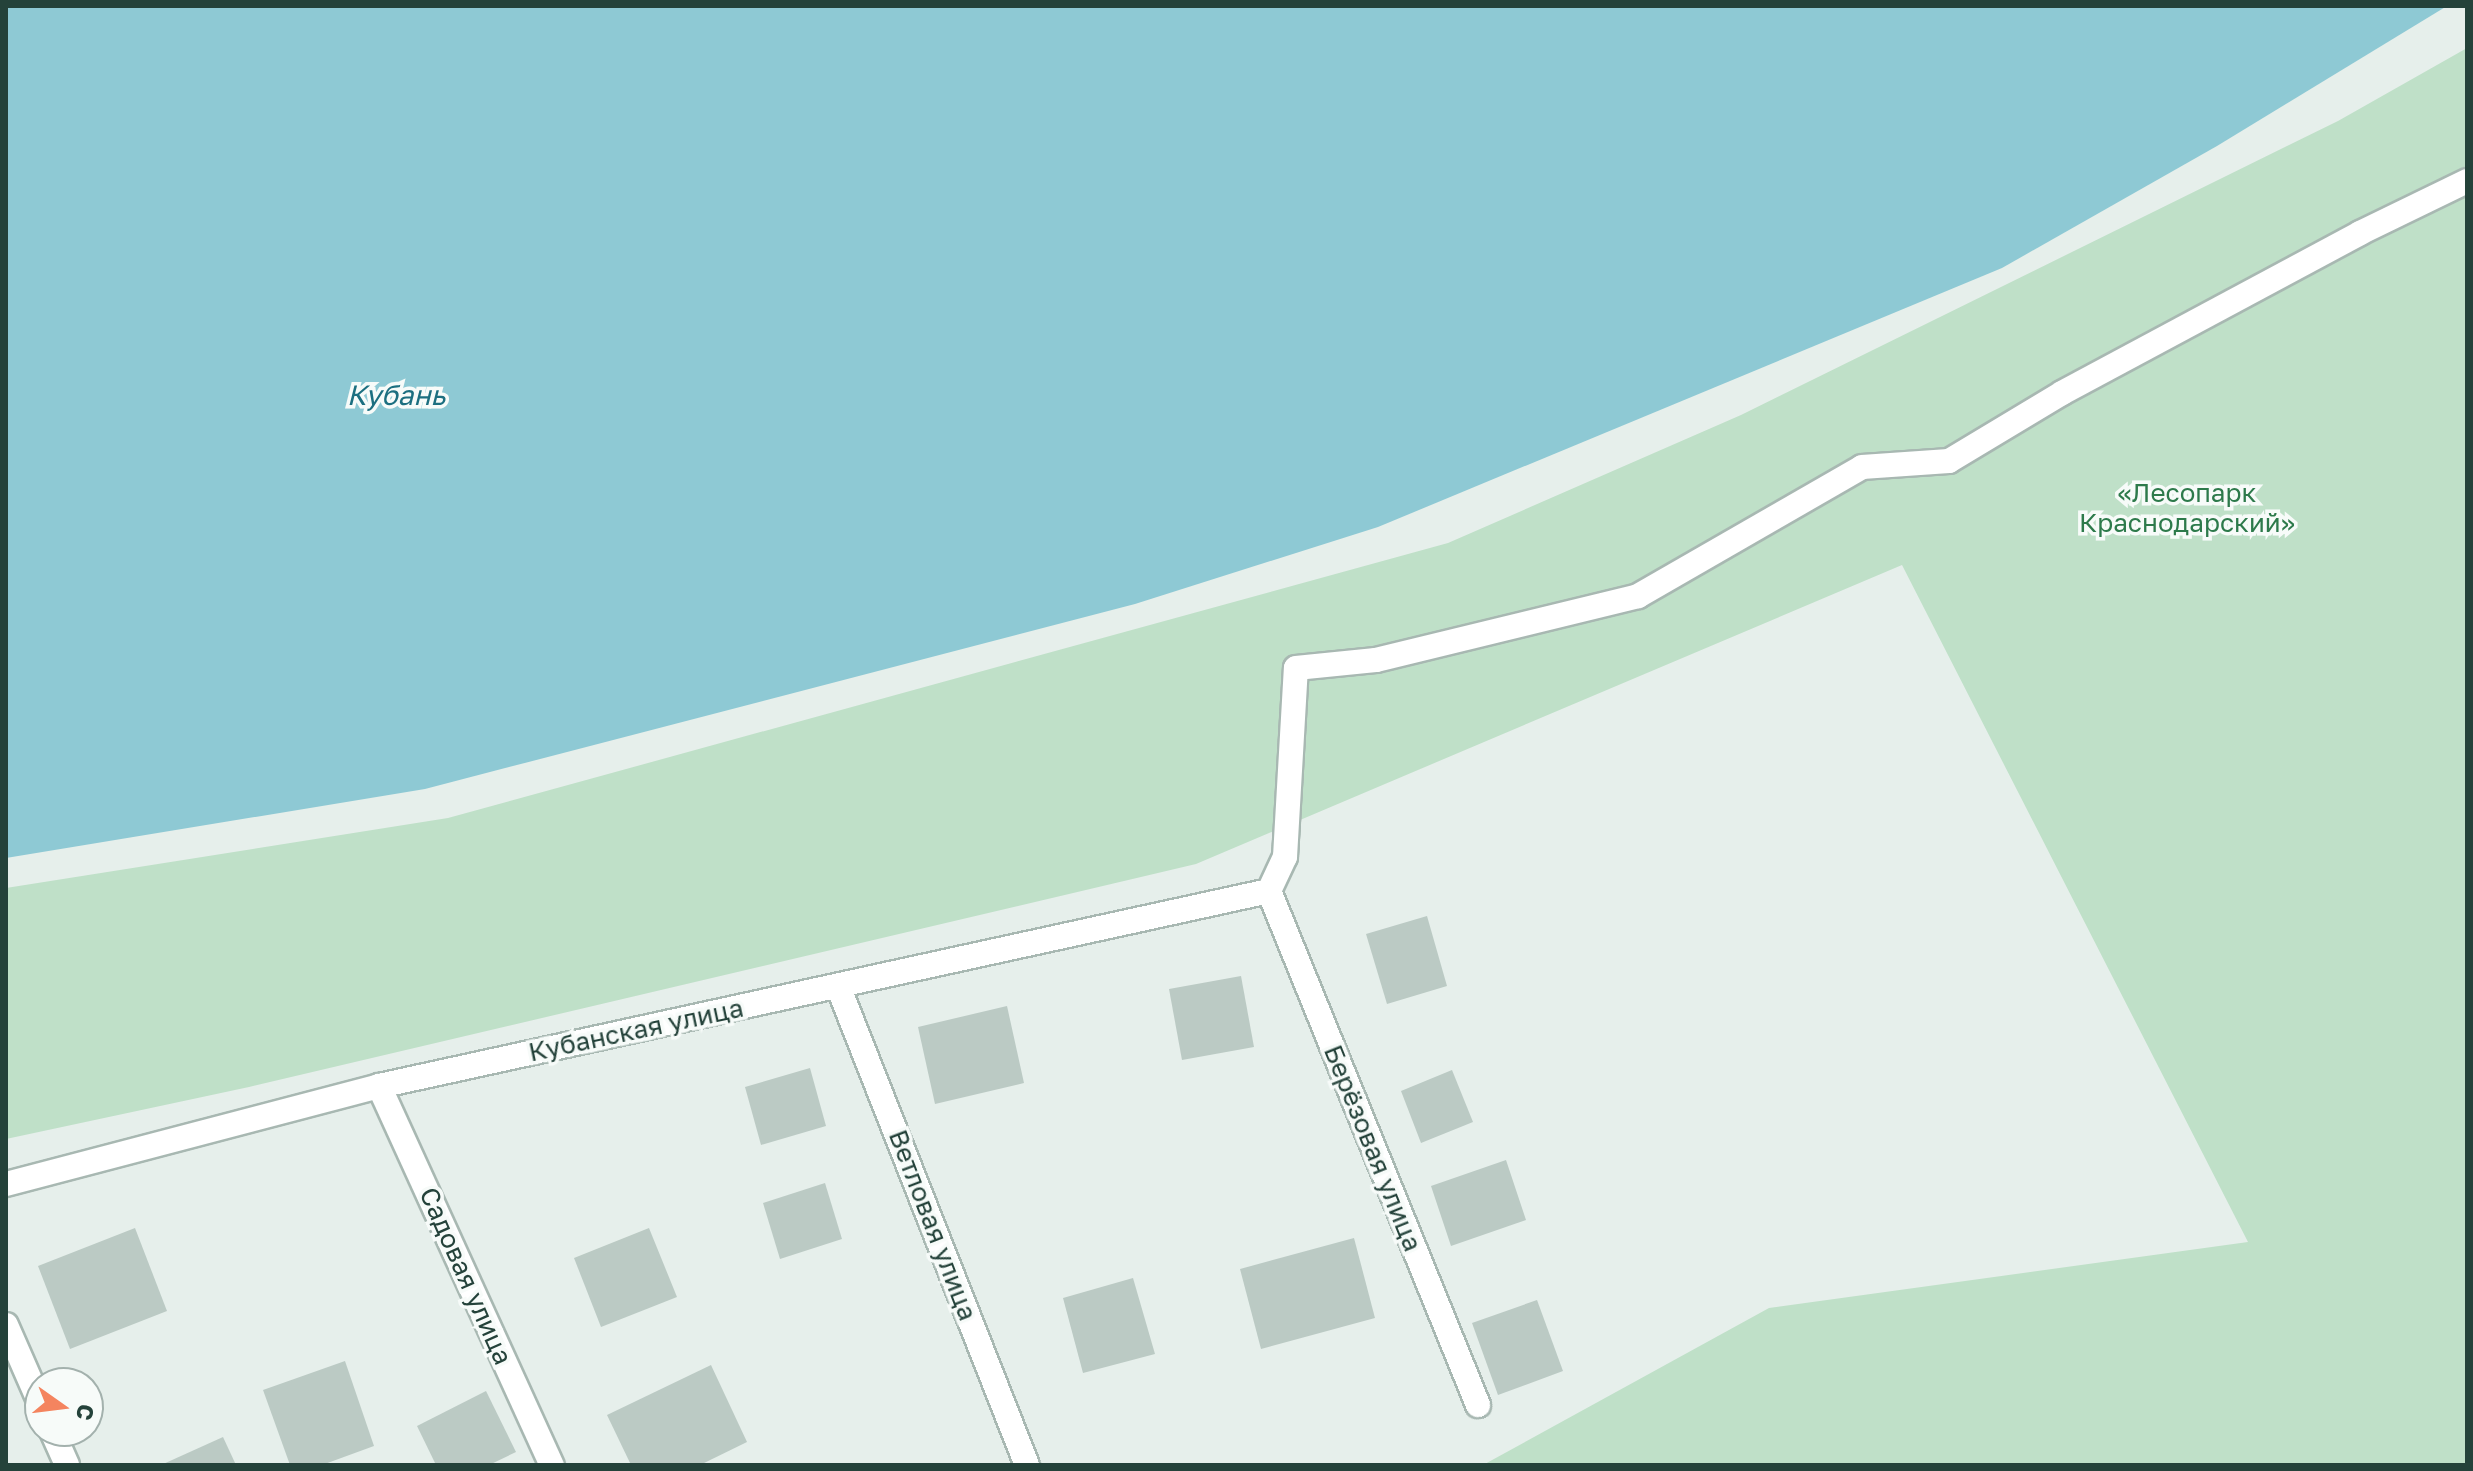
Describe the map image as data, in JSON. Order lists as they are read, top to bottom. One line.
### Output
{"streets":{"street":["Кубанская улица","Берёзовая улица","Ветловая улица","Садовая улица"]},"crossings":[["Кубанская улица","Берёзовая улица"],["Кубанская улица","Ветловая улица"],["Кубанская улица","Садовая улица"]],"water":["Кубань"],"parks":["«Лесопарк Краснодарский»"],"north":"right"}
